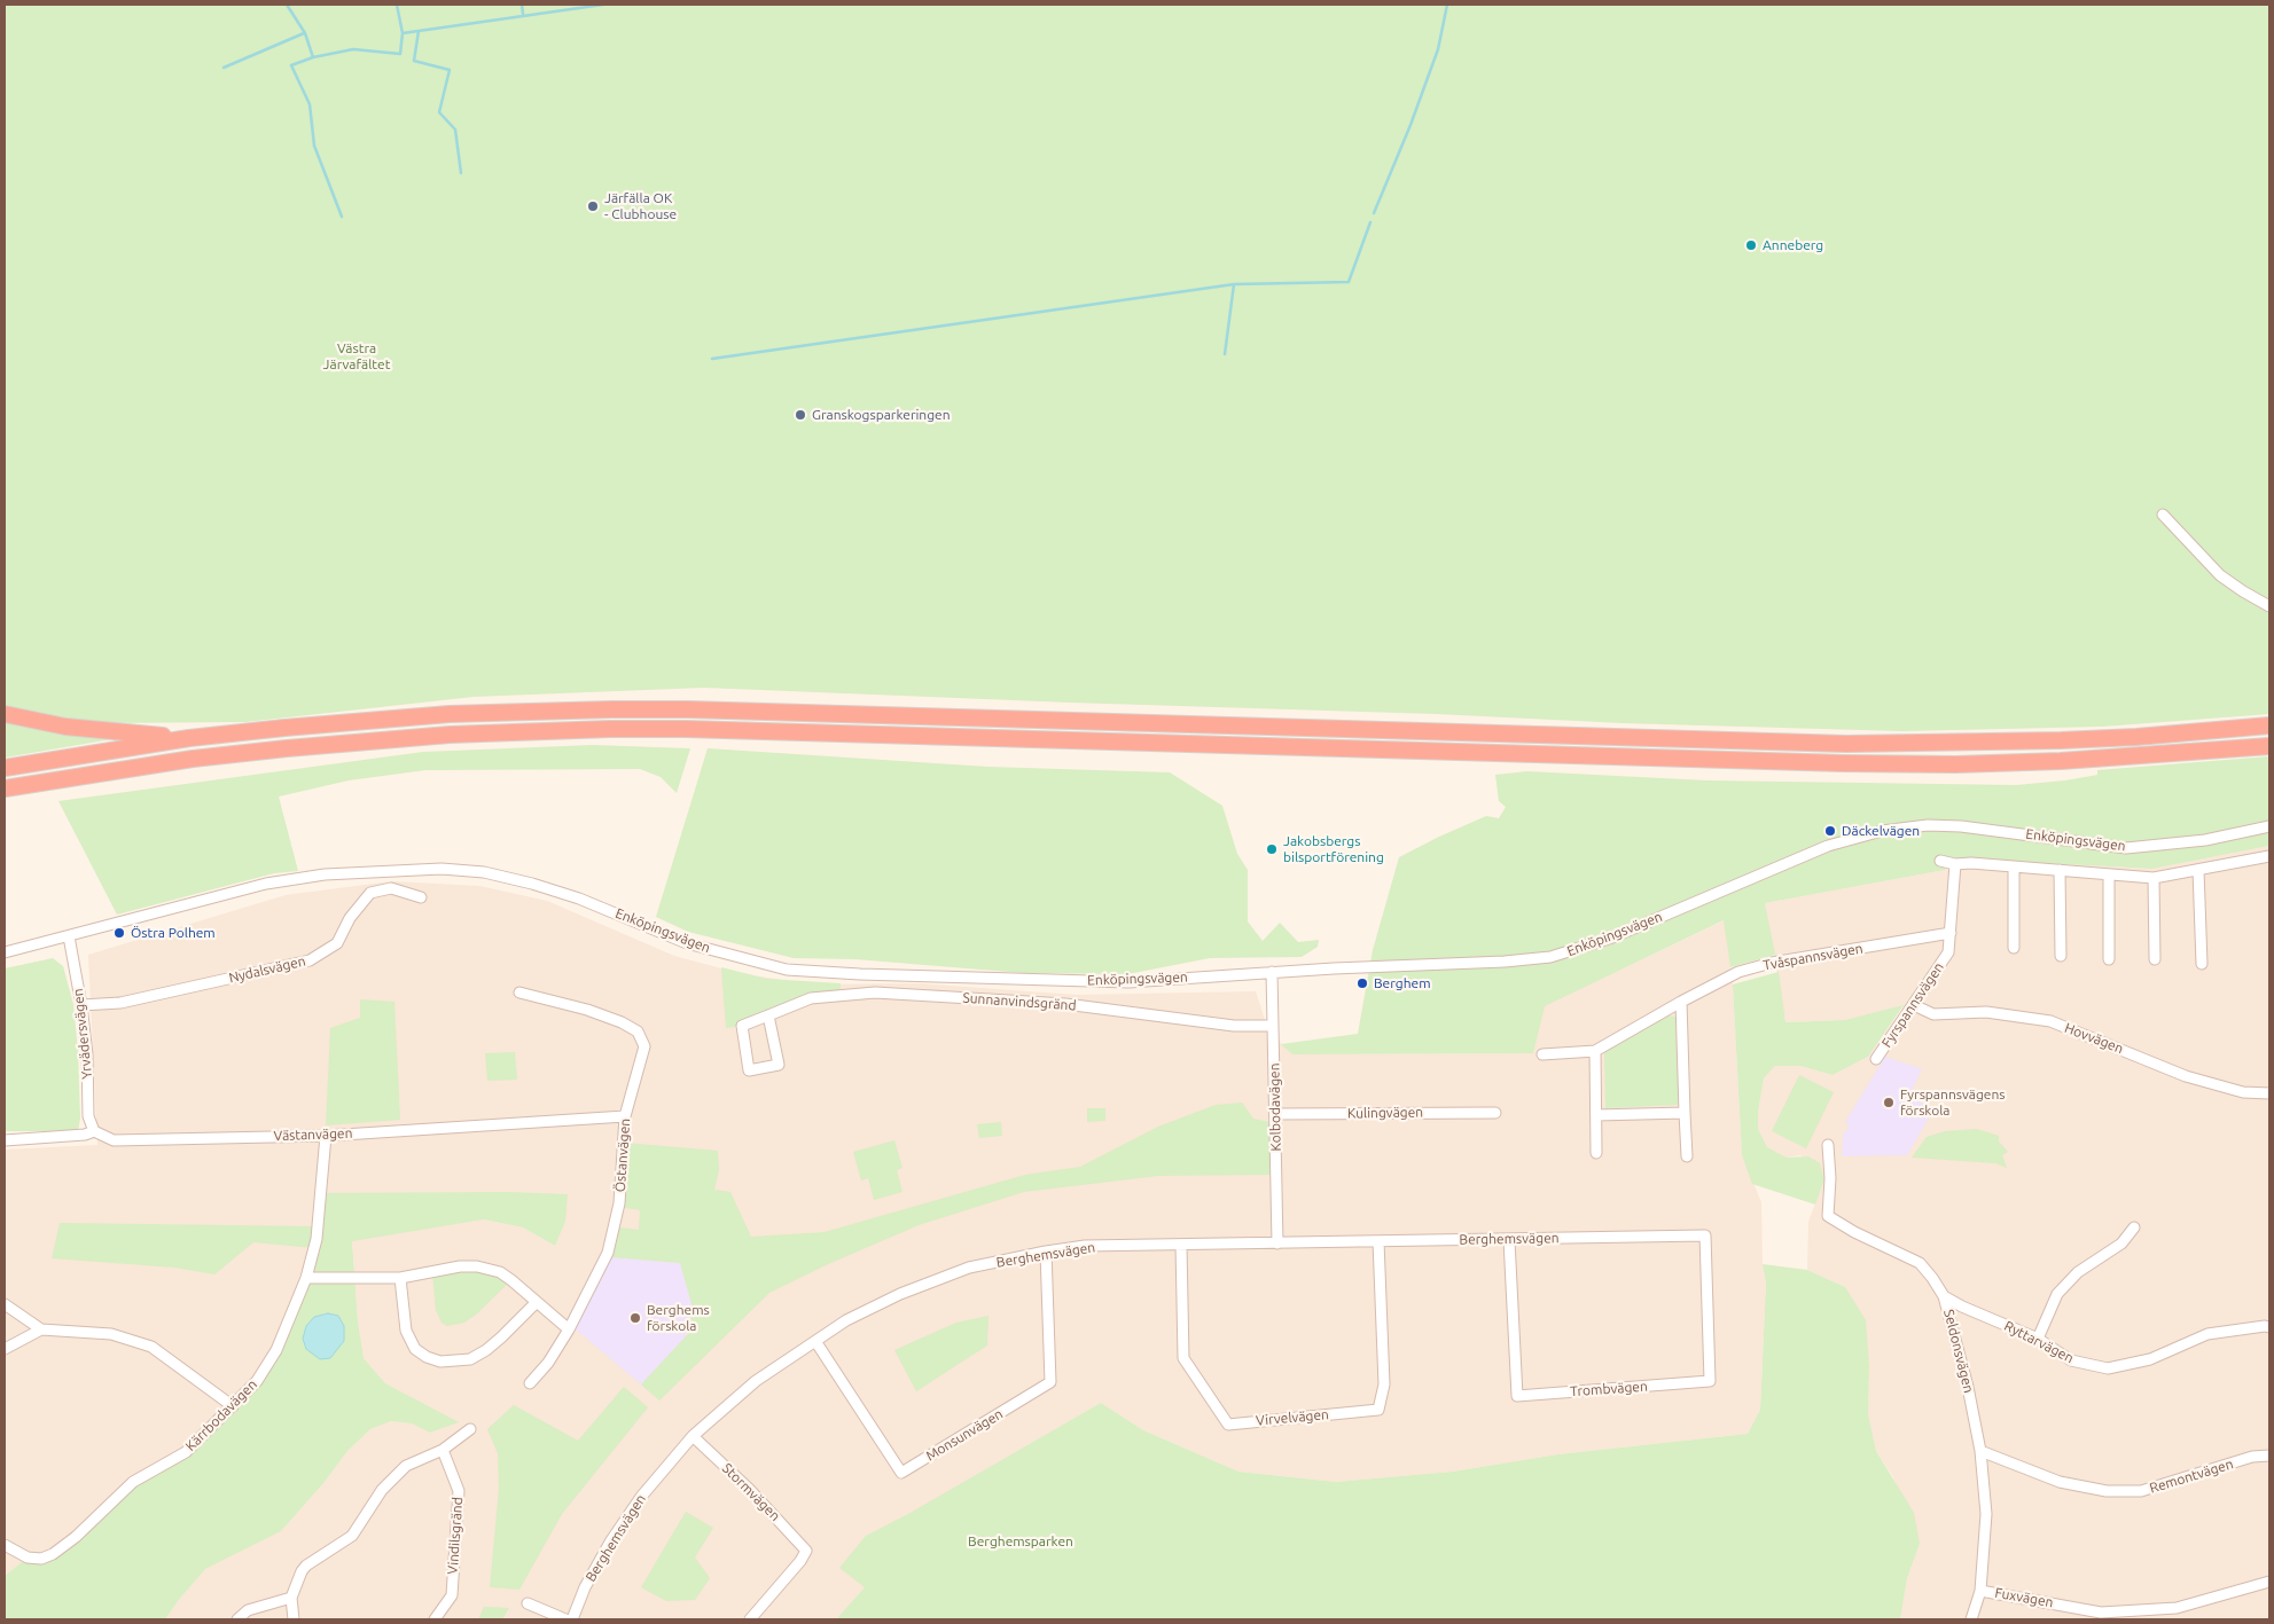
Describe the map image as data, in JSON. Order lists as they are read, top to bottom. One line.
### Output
{"streets":{"street":["Enköpingsvägen","Tvåspannsvägen","Nydalsvägen","Sunnanvindsgränd","Fyrspannsvägen","Yrvädersvägen","Hovvägen","Kolbodavägen","Kulingvägen","Västanvägen","Östanvägen","Berghemsvägen","Ryttarvägen","Seldonsvägen","Trombvägen","Kärrbodavägen","Virvelvägen","Monsunvägen","Remontvägen","Stormvägen","Vindilsgränd","Fuxvägen"]},"crossings":[["Enköpingsvägen","Yrvädersvägen"],["Enköpingsvägen","Kolbodavägen"],["Tvåspannsvägen","Fyrspannsvägen"],["Nydalsvägen","Yrvädersvägen"],["Sunnanvindsgränd","Kolbodavägen"],["Fyrspannsvägen","Hovvägen"],["Yrvädersvägen","Västanvägen"],["Kolbodavägen","Kulingvägen"],["Kolbodavägen","Berghemsvägen"],["Västanvägen","Östanvägen"],["Västanvägen","Kärrbodavägen"],["Berghemsvägen","Trombvägen"],["Berghemsvägen","Virvelvägen"],["Berghemsvägen","Monsunvägen"],["Berghemsvägen","Stormvägen"],["Ryttarvägen","Seldonsvägen"],["Seldonsvägen","Remontvägen"],["Seldonsvägen","Fuxvägen"]],"parks":["Västra Järvafältet","Berghemsparken"],"places":["Järfälla OK - Clubhouse","Anneberg","Granskogsparkeringen","Däckelvägen","Jakobsbergs bilsportförening","Östra Polhem","Berghem","Fyrspannsvägens förskola","Berghems förskola"]}
